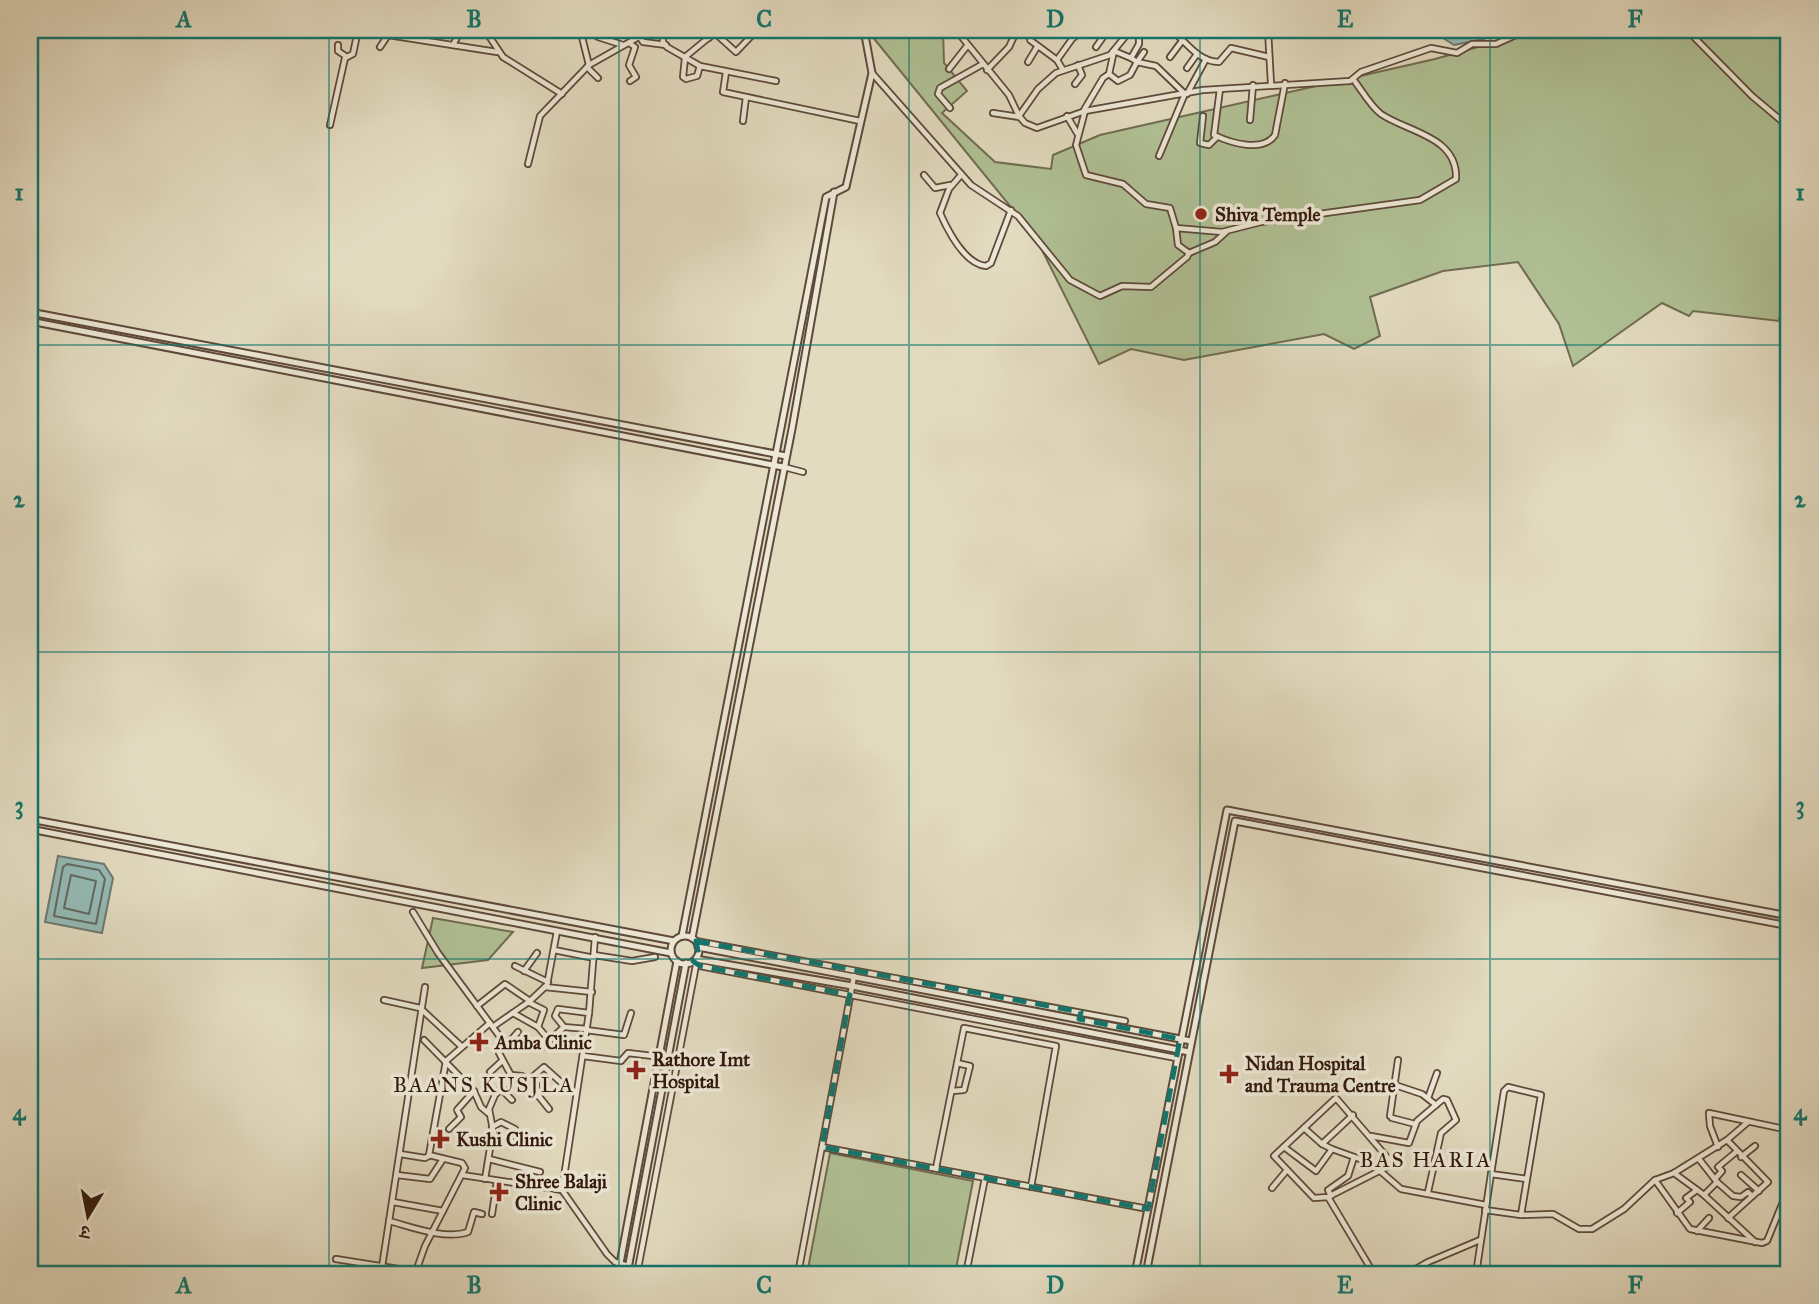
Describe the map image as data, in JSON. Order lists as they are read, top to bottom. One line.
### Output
{"districts":["BAANS KUSJLA","BAS HARIA"],"places":{"other":["Shiva Temple"],"health":["Amba Clinic","Rathore Imt Hospital","Nidan Hospital and Trauma Centre","Kushi Clinic","Shree Balaji Clinic"]},"north":"bottom","grid":{"columns":["A","B","C","D","E","F"],"rows":["1","2","3","4"]}}
